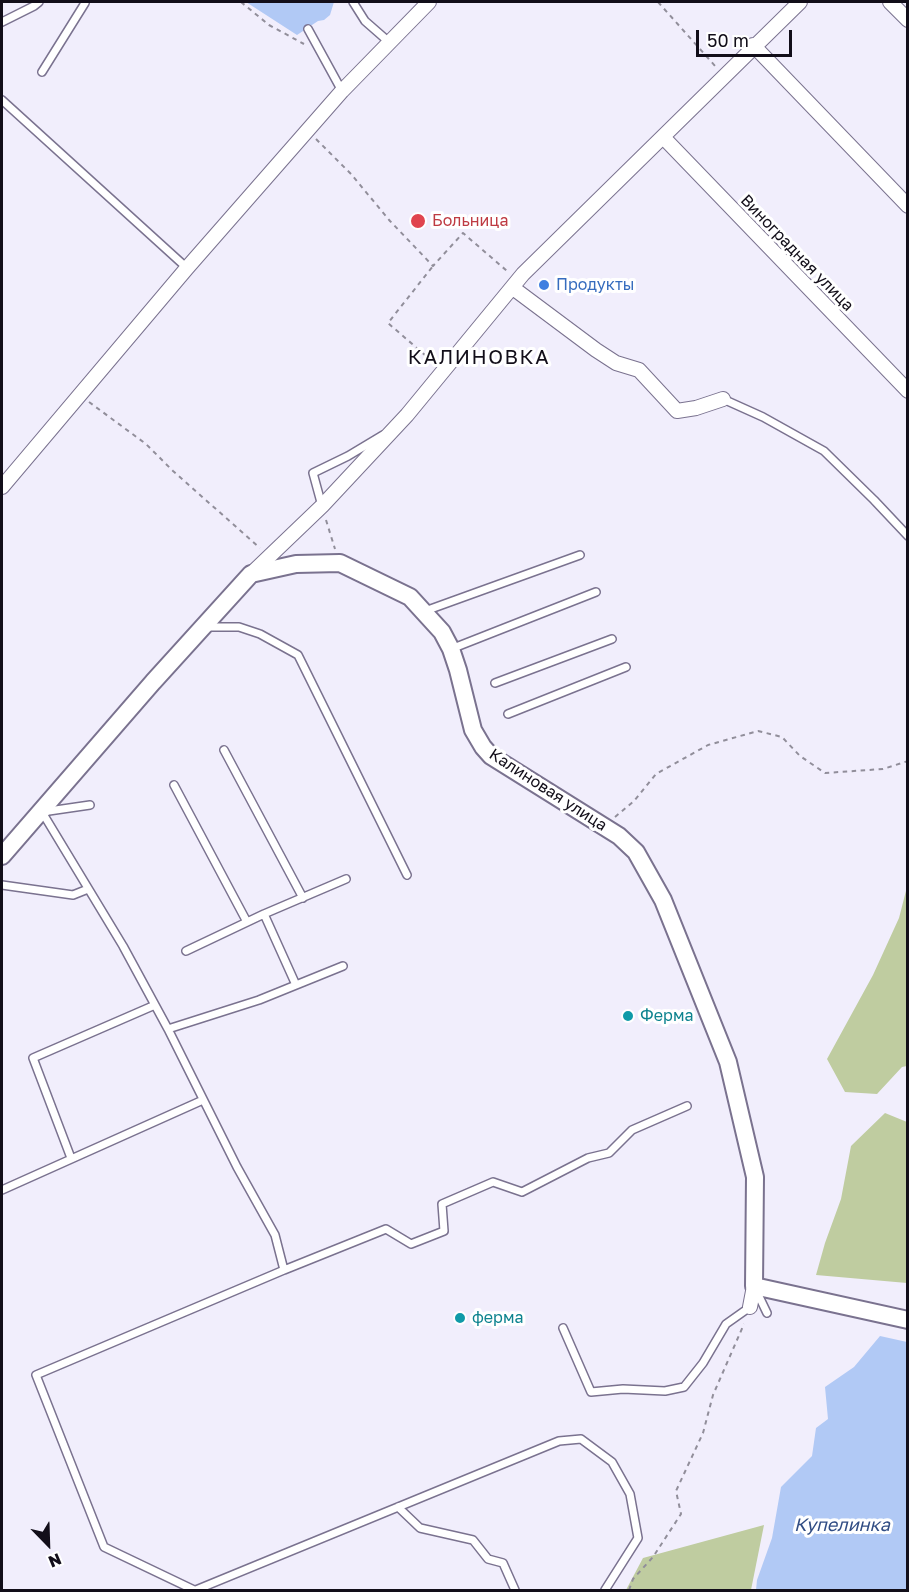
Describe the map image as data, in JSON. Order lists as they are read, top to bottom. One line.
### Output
{"streets":{"street":["Виноградная улица","Калиновая улица"]},"districts":["КАЛИНОВКА"],"water":["Купелинка"],"places":["Больница","Продукты","Ферма","ферма"],"scale_bar":"50 m","north":"bottom right"}
